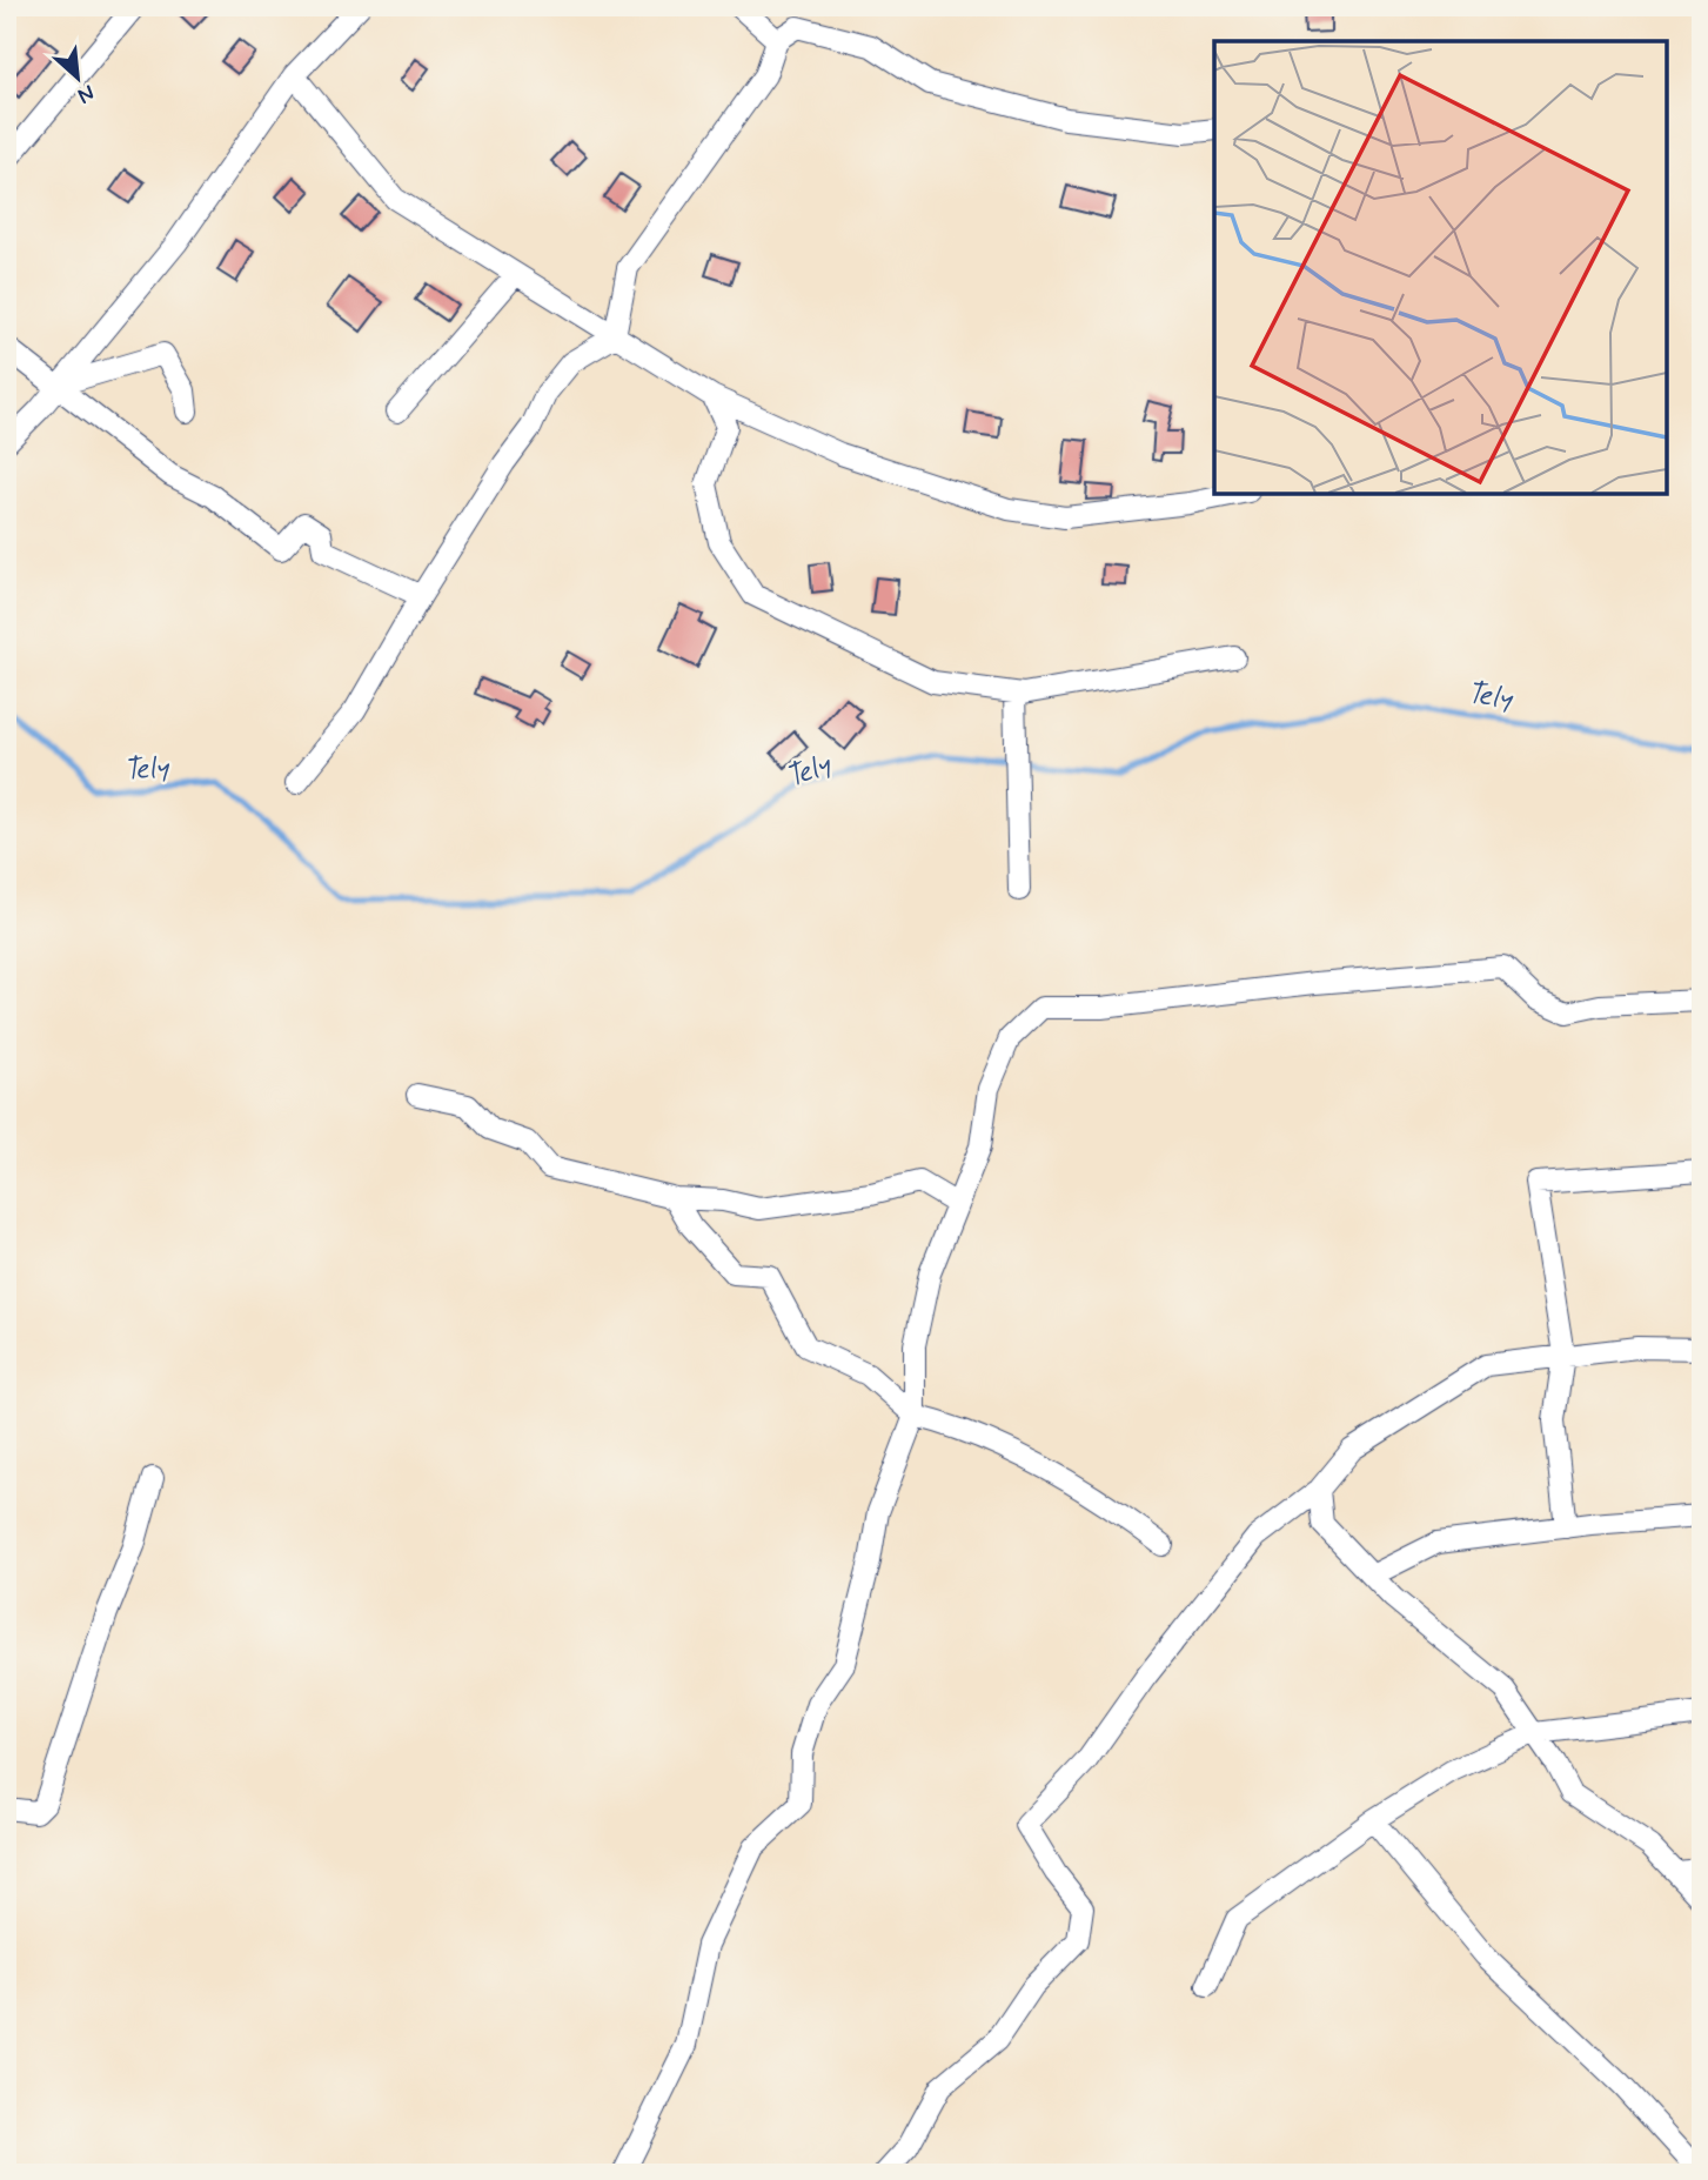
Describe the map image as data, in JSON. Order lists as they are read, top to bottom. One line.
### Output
{"water":["Tely"],"north":"bottom right"}
